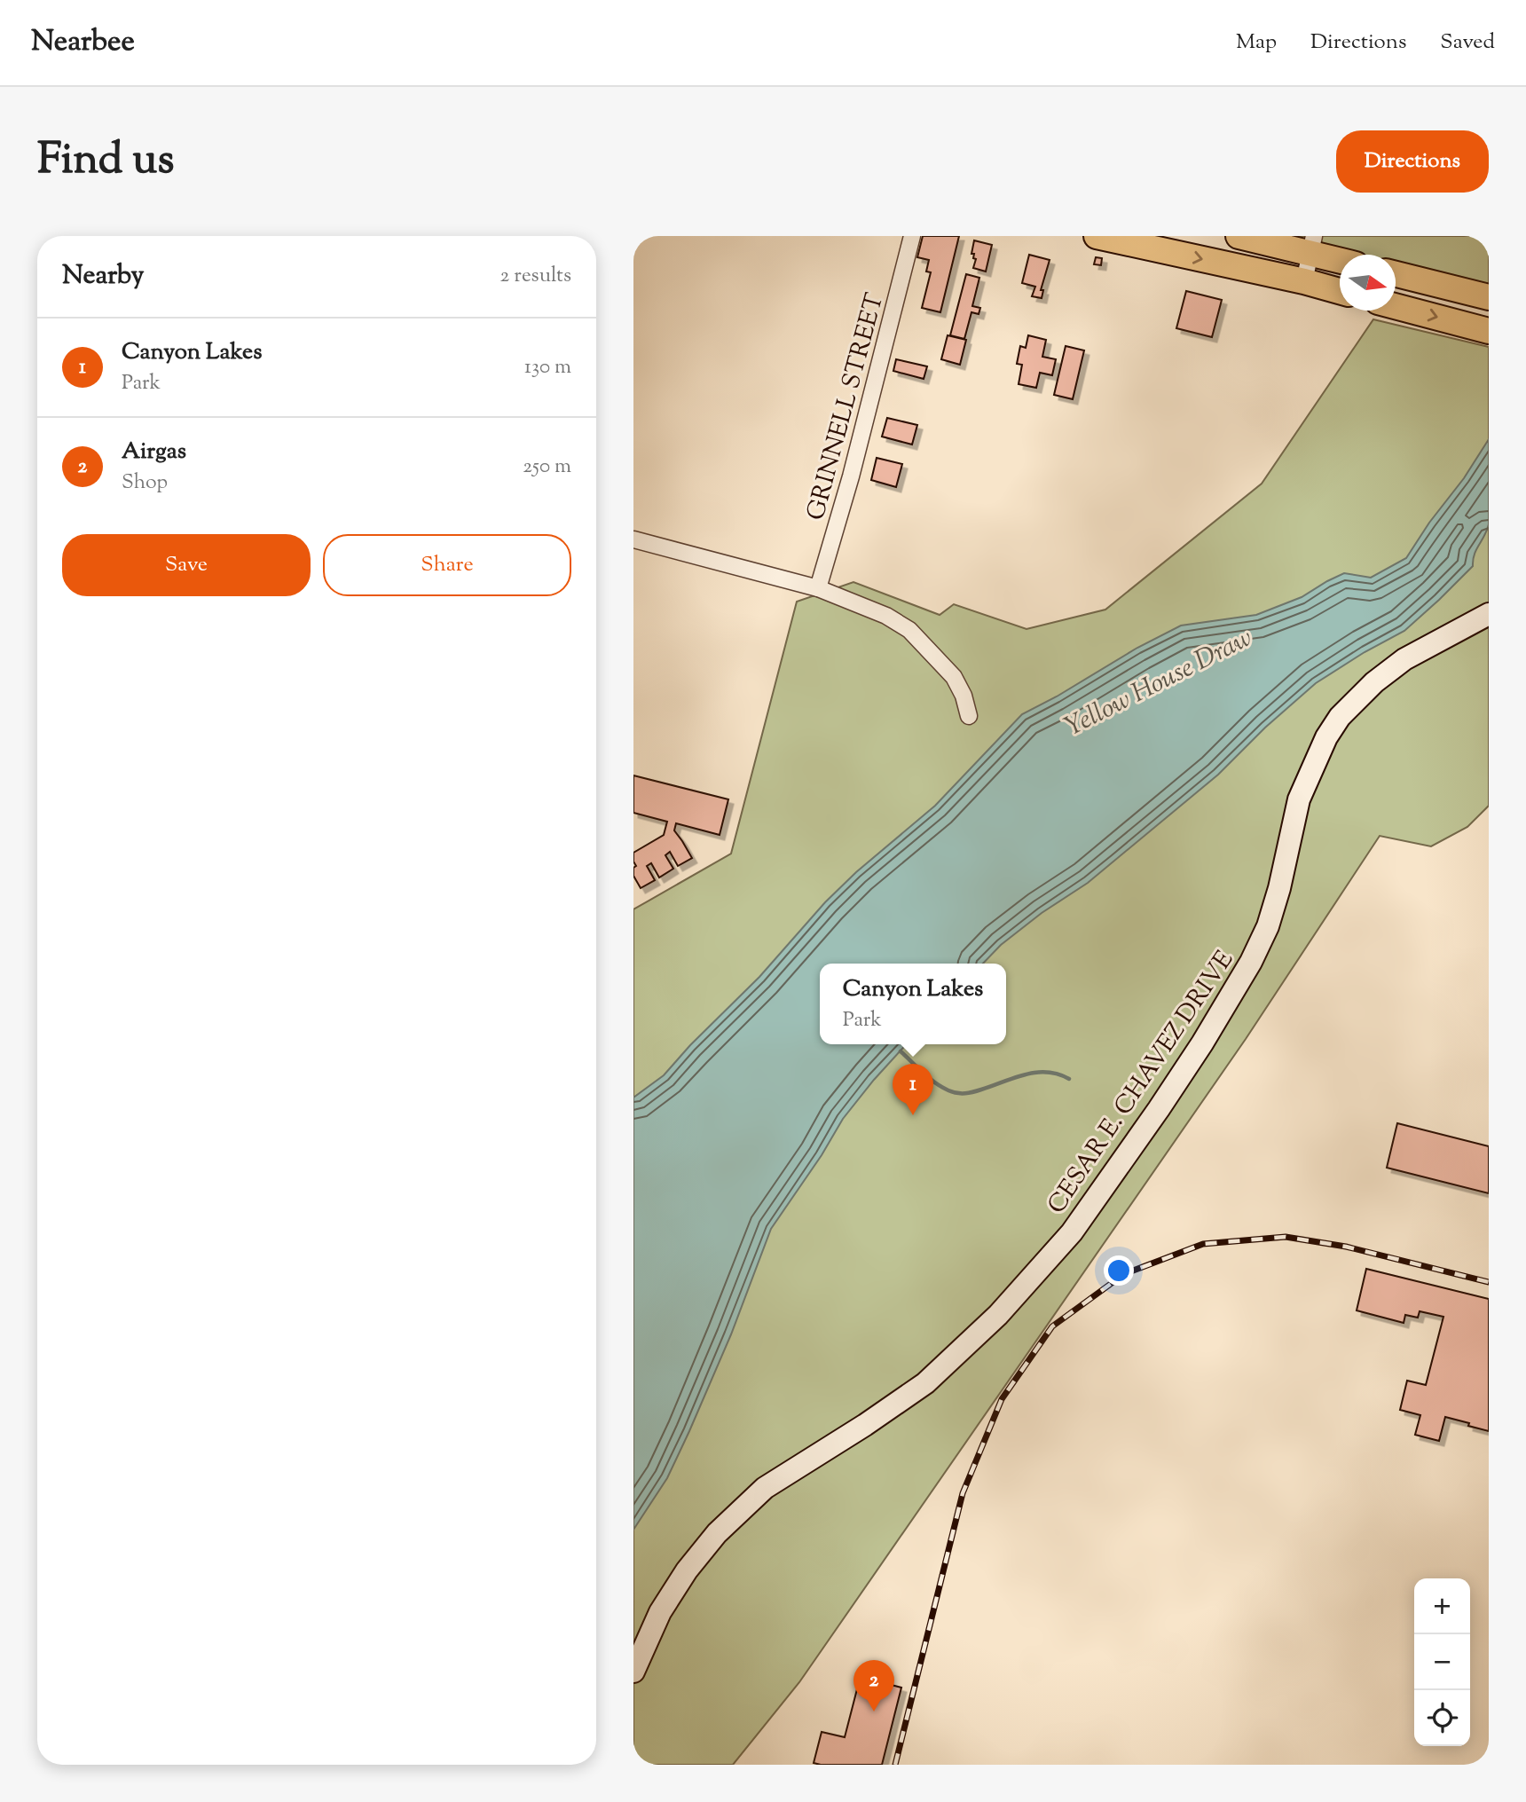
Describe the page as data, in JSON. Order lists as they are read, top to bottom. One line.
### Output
{"streets":{"street":["GRINNELL STREET","CESAR E. CHAVEZ DRIVE"]},"water":["Yellow House Draw"],"north":"right","page":{"header":"Nearbee","nav":["Map","Directions","Saved"],"title":"Find us","buttons":["Directions",["Save","Share"]],"heading":["Nearby","2 results"],"list":[{"mark":"1","name":"Canyon Lakes","note":"Park","value":"130 m"},{"mark":"2","name":"Airgas","note":"Shop","value":"250 m"}],"popup":["Canyon Lakes","Park"],"pins":["1","2"],"map_buttons":["+","−"]}}
